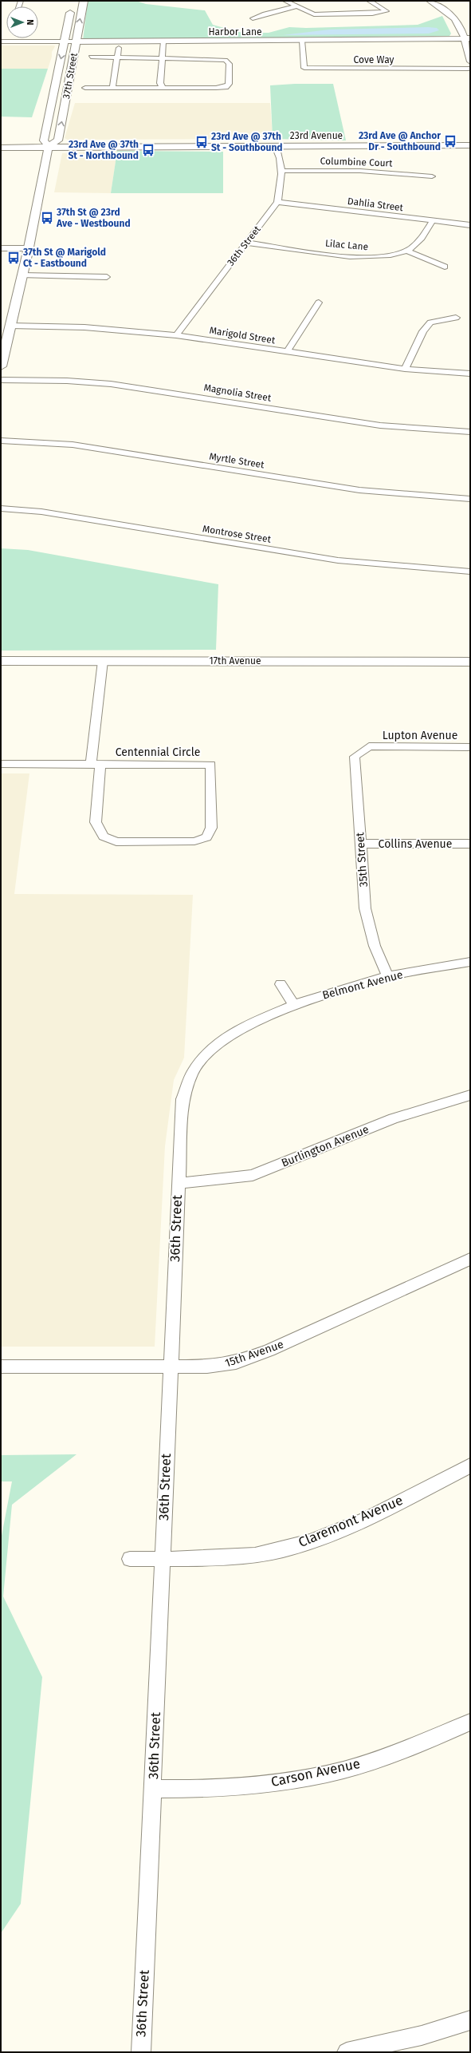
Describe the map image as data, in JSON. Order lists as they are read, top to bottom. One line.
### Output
{"streets":{"main road":["37th Street","23rd Avenue","17th Avenue"],"street":["Harbor Lane","Cove Way","Columbine Court","Dahlia Street","Lilac Lane","36th Street","Marigold Street","Magnolia Street","Myrtle Street","Montrose Street","Lupton Avenue","Centennial Circle","Collins Avenue","35th Street","Belmont Avenue","Burlington Avenue","15th Avenue","Claremont Avenue","Carson Avenue"]},"crossings":[["Harbor Lane","Cove Way"],["Harbor Lane","37th Street"],["37th Street","23rd Avenue"],["37th Street","Marigold Street"],["23rd Avenue","36th Street"],["Columbine Court","36th Street"],["Dahlia Street","Lilac Lane"],["Dahlia Street","36th Street"],["Lilac Lane","36th Street"],["36th Street","Marigold Street"],["36th Street","Belmont Avenue"],["36th Street","Burlington Avenue"],["36th Street","15th Avenue"],["36th Street","Claremont Avenue"],["36th Street","Carson Avenue"],["Lupton Avenue","35th Street"],["Collins Avenue","35th Street"],["35th Street","Belmont Avenue"]],"places":{"bus stop":["23rd Ave @ Anchor Dr - Southbound","23rd Ave @ 37th St - Southbound","23rd Ave @ 37th St - Northbound","37th St @ 23rd Ave - Westbound","37th St @ Marigold Ct - Eastbound"]},"north":"right"}
